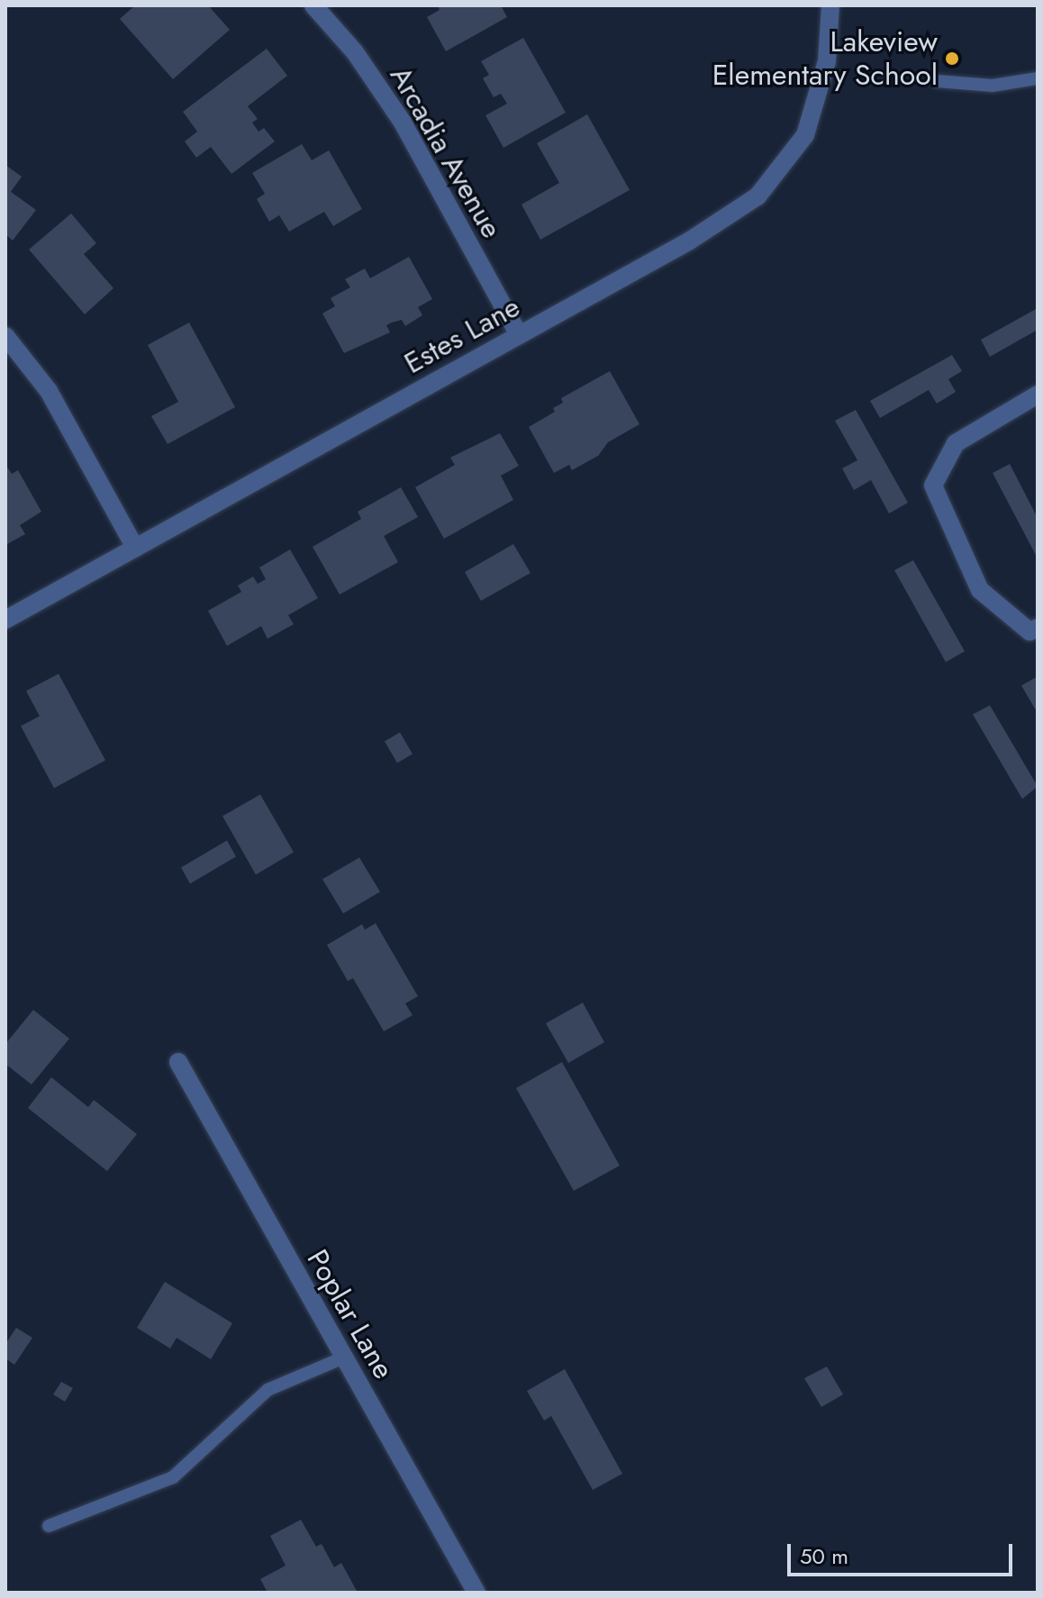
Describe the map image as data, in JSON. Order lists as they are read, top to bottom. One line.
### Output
{"streets":{"street":["Arcadia Avenue","Estes Lane","Poplar Lane"]},"crossings":[["Arcadia Avenue","Estes Lane"]],"places":["Lakeview Elementary School"],"scale_bar":"50 m"}
